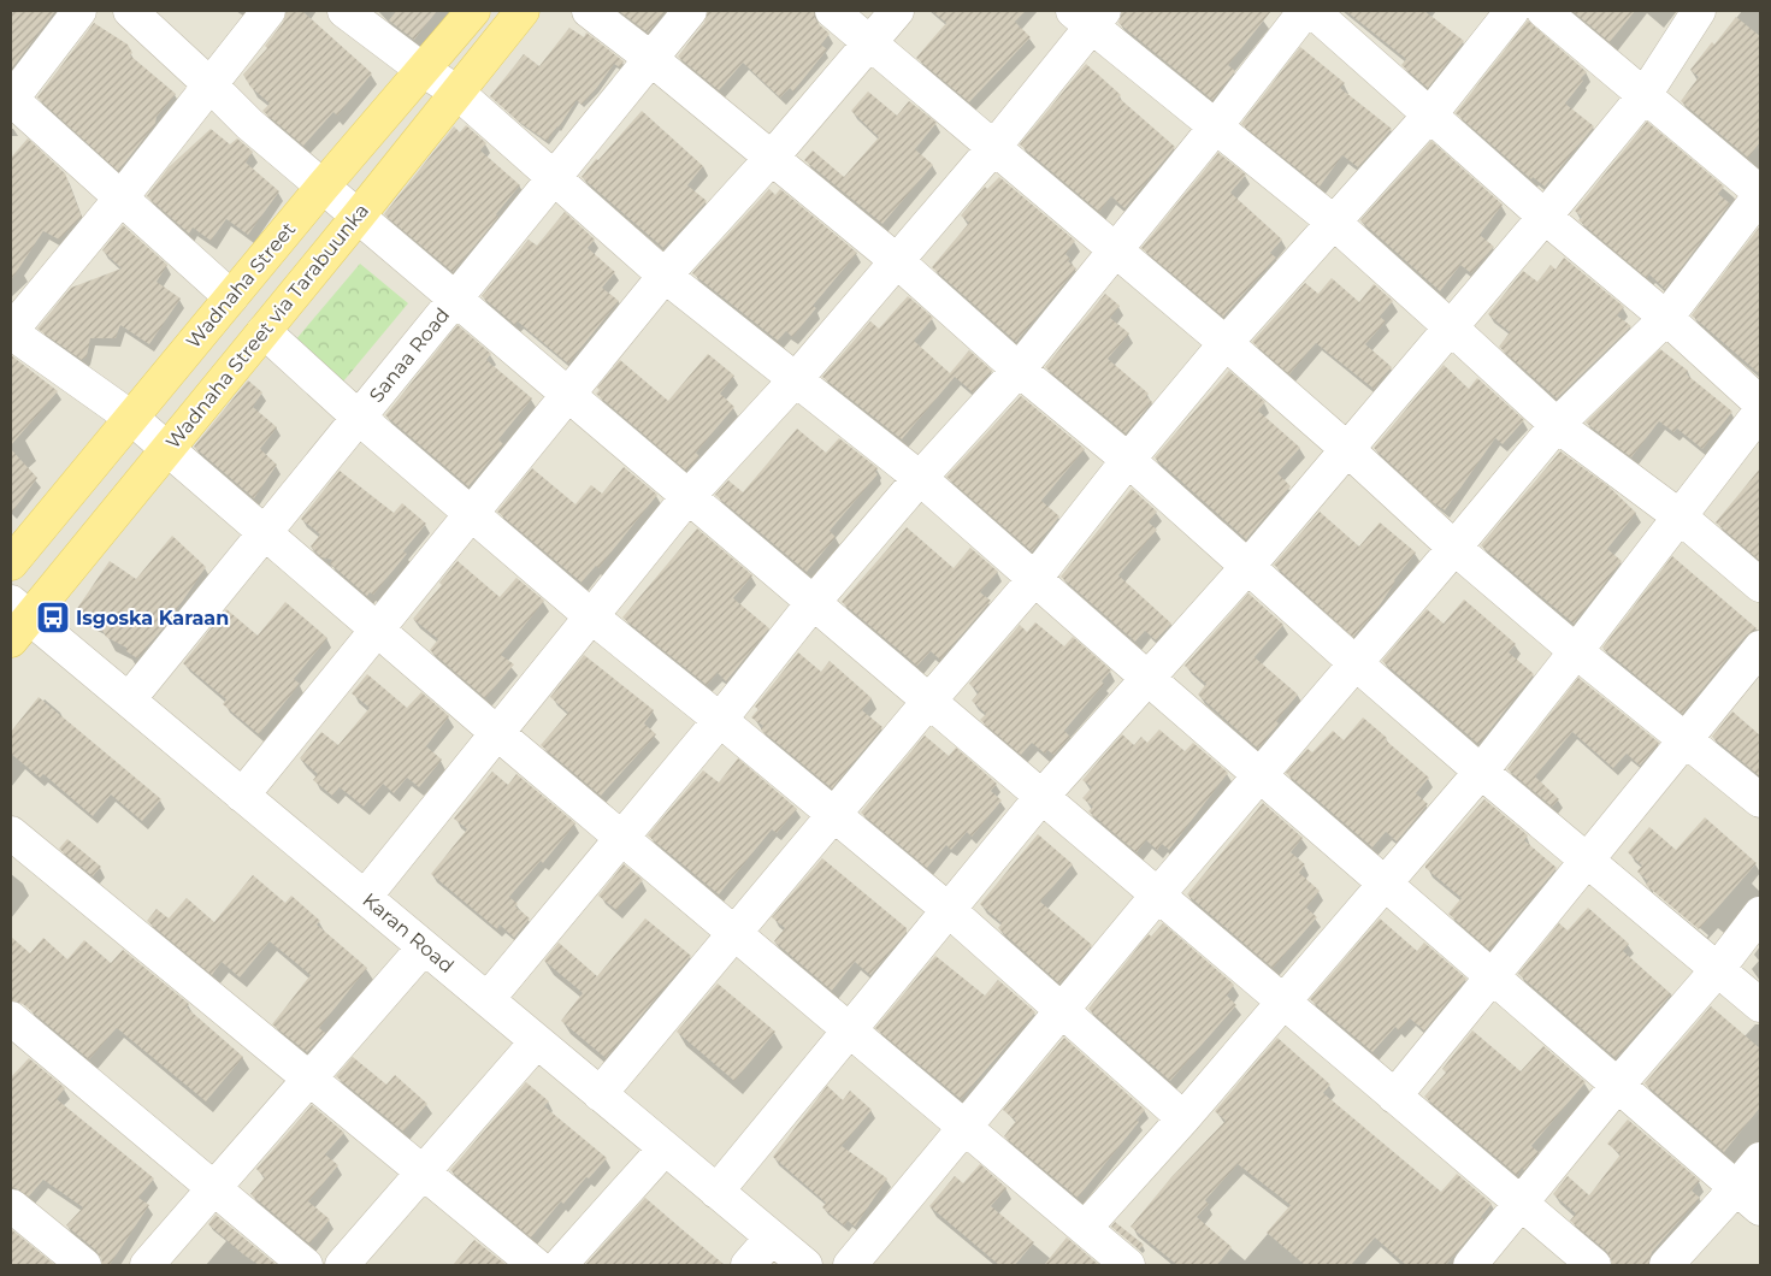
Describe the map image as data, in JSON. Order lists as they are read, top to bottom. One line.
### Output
{"streets":{"main road":["Wadnaha Street","Wadnaha Street via Tarabuunka"],"street":["Sanaa Road","Karan Road"]},"crossings":[["Wadnaha Street via Tarabuunka","Karan Road"],["Sanaa Road","Karan Road"]],"places":{"bus stop":["Isgoska Karaan"]}}
